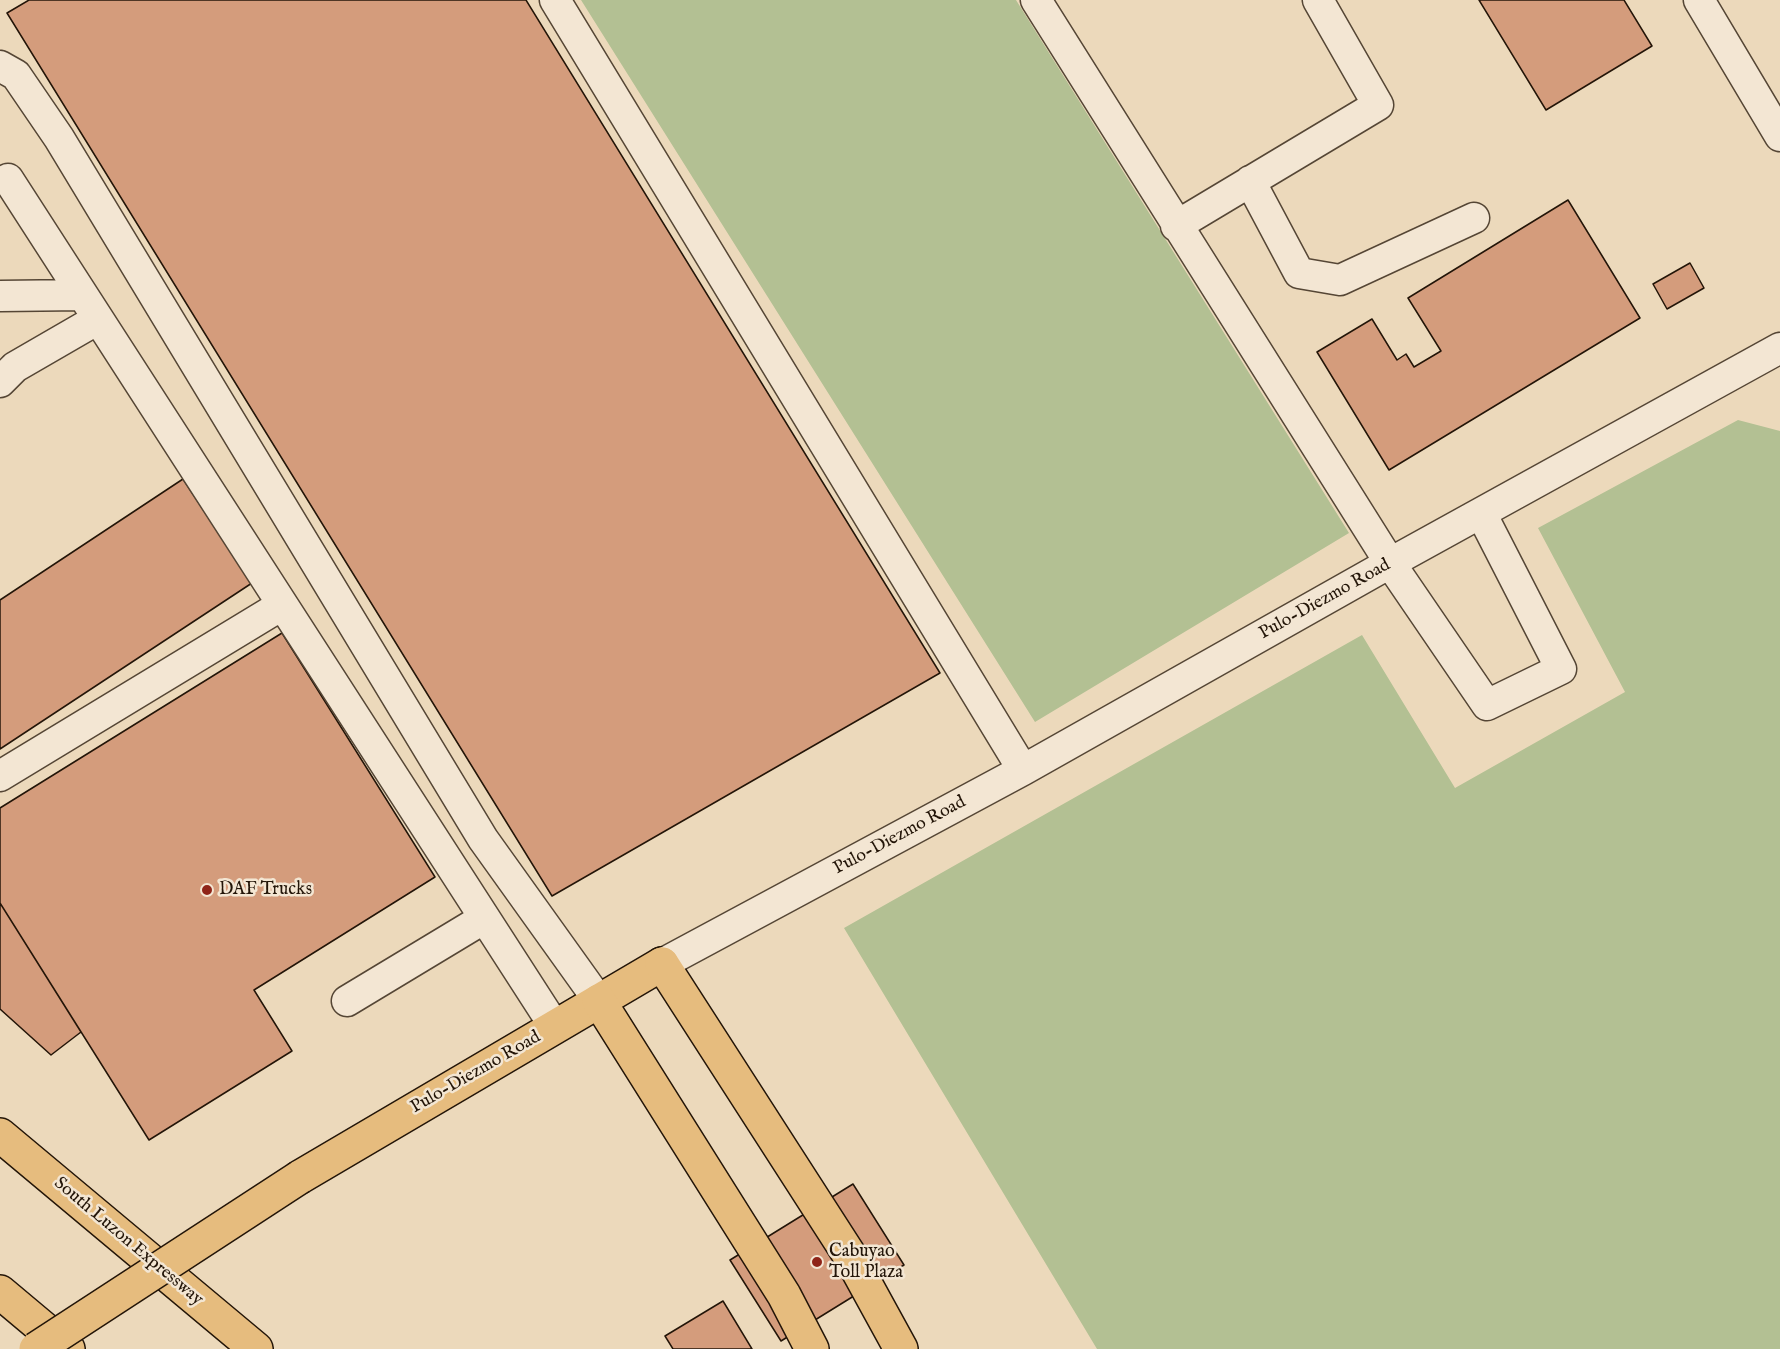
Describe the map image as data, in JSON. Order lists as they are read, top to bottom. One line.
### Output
{"streets":{"main road":["Pulo-Diezmo Road","South Luzon Expressway"]},"places":["DAF Trucks","Cabuyao Toll Plaza"]}
